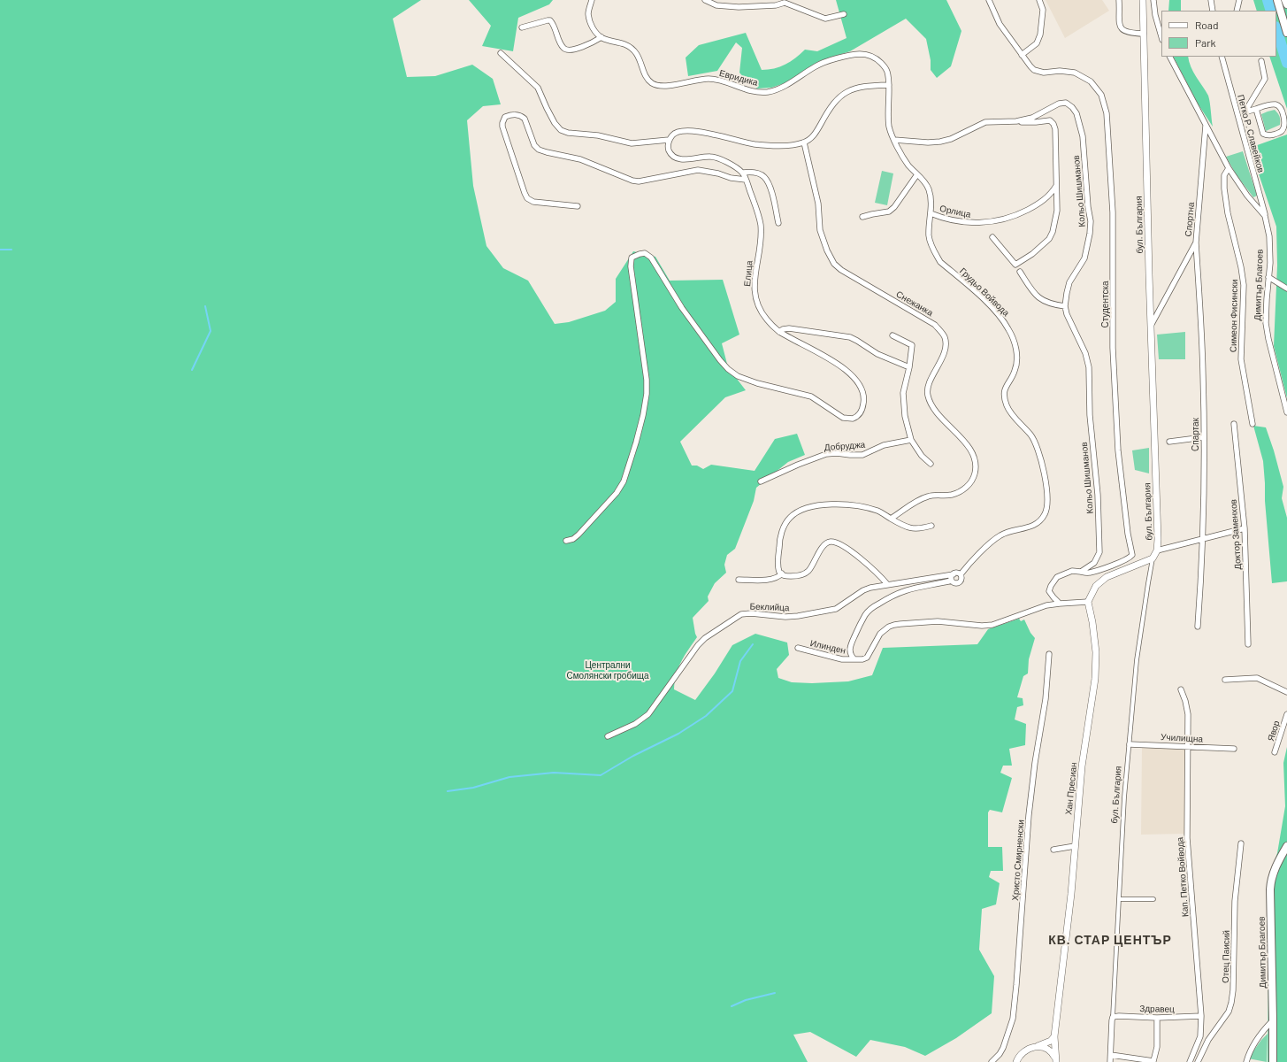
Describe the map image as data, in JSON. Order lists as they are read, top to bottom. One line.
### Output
{"streets":{"main road":["Димитър Благоев"],"street":["Евридика","Петко Р. Славейков","Кольо Шишманов","Орлица","Спортна","бул. България","Елица","Грудьо Войвода","Снежанка","Студентска","Симеон Фисински","Спартак","Добруджа","Доктор Заменхов","Беклийца","Илинден","Явор","Училищна","Хан Пресиан","Христо Смирненски","Кап. Петко Войвода","Отец Паисий","Здравец"]},"crossings":[["Евридика","Грудьо Войвода"],["Петко Р. Славейков","Димитър Благоев"],["Кольо Шишманов","Грудьо Войвода"],["Кольо Шишманов","Студентска"],["Орлица","Грудьо Войвода"],["Спортна","бул. България"],["Спортна","Димитър Благоев"],["Спортна","Спартак"],["бул. България","Училищна"],["бул. България","Здравец"],["Димитър Благоев","Симеон Фисински"],["Грудьо Войвода","Беклийца"],["Училищна","Кап. Петко Войвода"],["Кап. Петко Войвода","Здравец"]],"districts":["КВ. СТАР ЦЕНТЪР"],"parks":["Централни Смолянски гробища"],"legend":["Road","Park"]}
